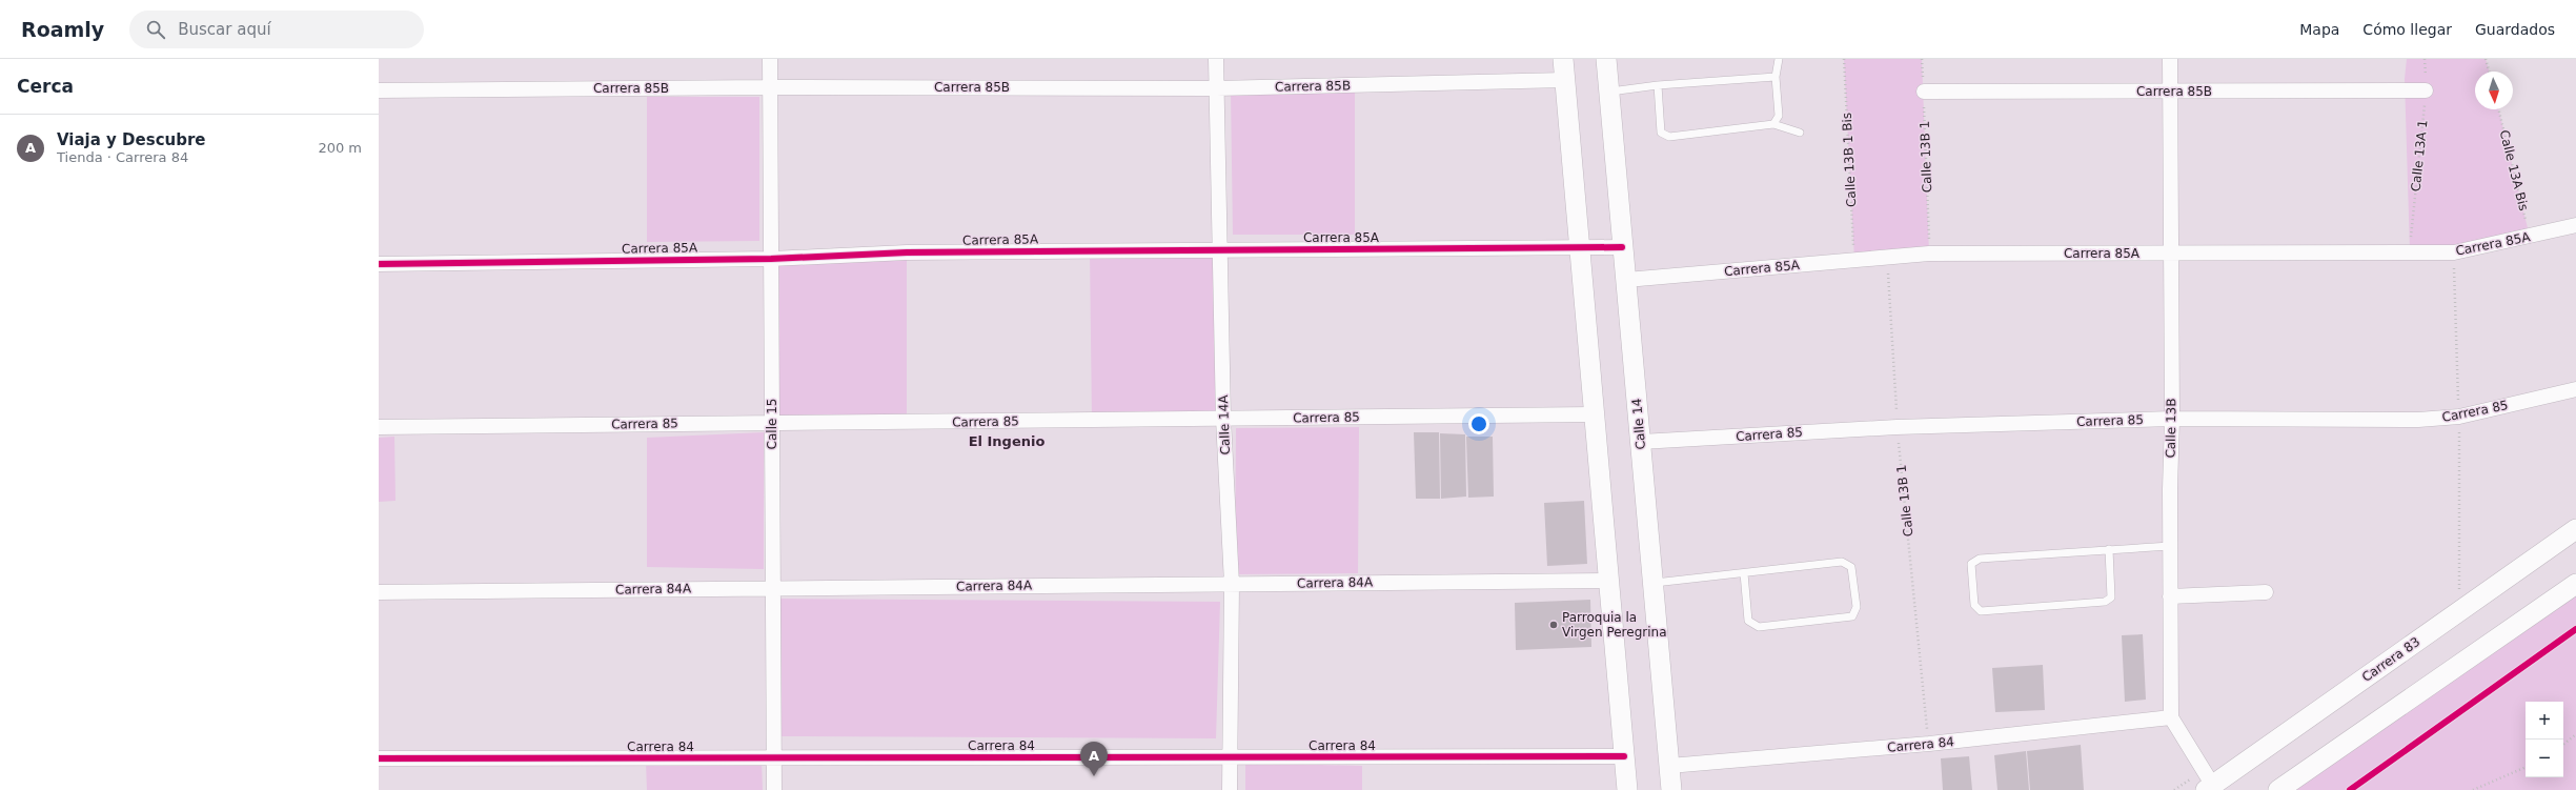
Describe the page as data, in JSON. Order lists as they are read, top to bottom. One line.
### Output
{"streets":{"street":["Carrera 85B","Carrera 85A","Carrera 85","Calle 15","Calle 14","Calle 14A","Calle 13B","Carrera 84A","Carrera 83","Carrera 84"],"path":["Calle 13A 1","Calle 13B 1","Calle 13B 1 Bis","Calle 13A Bis"]},"crossings":[["Carrera 85B","Calle 13A 1"],["Carrera 85B","Calle 13B 1"],["Carrera 85B","Calle 15"],["Carrera 85B","Calle 14A"],["Carrera 85B","Calle 13B"],["Calle 13A 1","Carrera 85A"],["Calle 13B 1","Carrera 85A"],["Calle 13B 1","Carrera 85"],["Calle 13B 1","Carrera 84"],["Calle 13B 1 Bis","Carrera 85A"],["Calle 13A Bis","Carrera 85A"],["Carrera 85A","Calle 15"],["Carrera 85A","Calle 14"],["Carrera 85A","Calle 14A"],["Carrera 85A","Calle 13B"],["Carrera 85","Calle 15"],["Carrera 85","Calle 14"],["Carrera 85","Calle 14A"],["Carrera 85","Calle 13B"],["Calle 15","Carrera 84A"],["Calle 15","Carrera 84"],["Calle 14","Carrera 84"],["Calle 14A","Carrera 84A"],["Calle 14A","Carrera 84"],["Calle 13B","Carrera 84"]],"districts":["El Ingenio"],"places":["Parroquia la Virgen Peregrina"],"north":"bottom","page":{"header":"Roamly","search":"Buscar aquí","nav":["Mapa","Cómo llegar","Guardados"],"heading":"Cerca","list":[{"mark":"A","name":"Viaja y Descubre","note":"Tienda · Carrera 84","value":"200 m"}],"map_buttons":["+","−"],"pins":"A"}}
